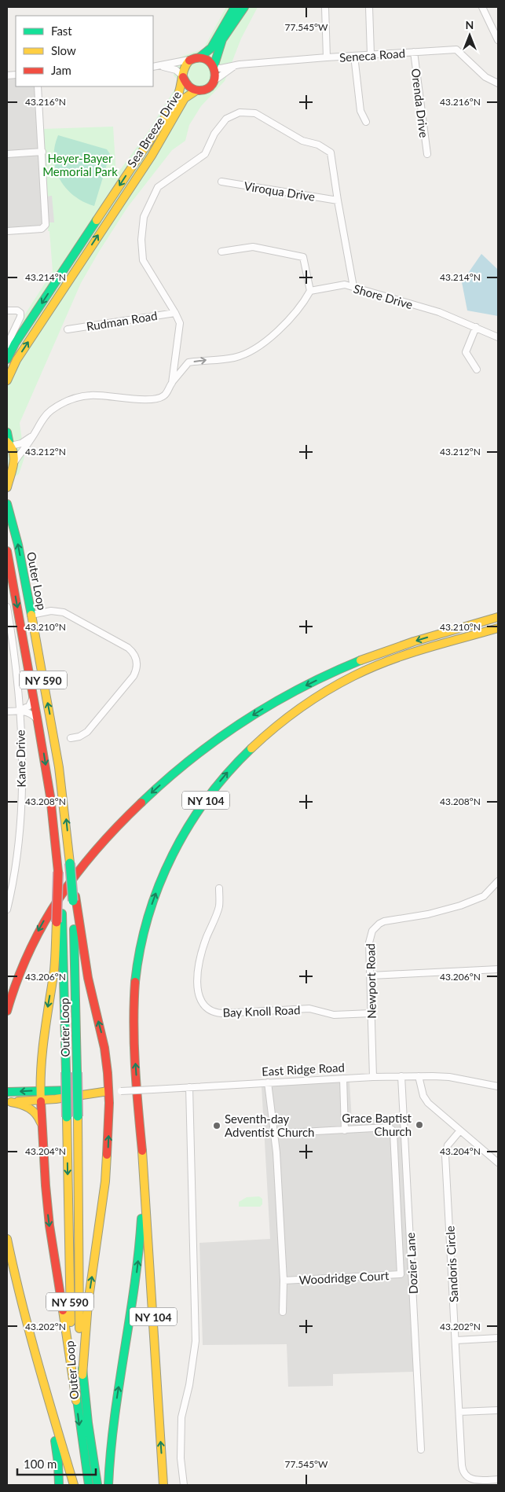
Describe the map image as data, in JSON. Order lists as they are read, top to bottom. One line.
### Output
{"streets":{"main road":["Sea Breeze Drive","Outer Loop","NY 590","NY 104","East Ridge Road"],"street":["Seneca Road","Orenda Drive","Viroqua Drive","Shore Drive","Rudman Road","Kane Drive","Newport Road","Bay Knoll Road","Dozier Lane","Sandoris Circle","Woodridge Court"]},"crossings":[["Seneca Road","Orenda Drive"],["Seneca Road","Sea Breeze Drive"],["Newport Road","Bay Knoll Road"],["Newport Road","East Ridge Road"],["East Ridge Road","Dozier Lane"],["East Ridge Road","Woodridge Court"]],"parks":["Heyer-Bayer Memorial Park"],"places":["Grace Baptist Church","Seventh-day Adventist Church"],"legend":["Fast","Slow","Jam"],"scale_bar":"100 m","north":"top","coordinates":["77.545°W","43.216°N","43.214°N","43.212°N","43.210°N","43.208°N","43.206°N","43.204°N","43.202°N"]}
